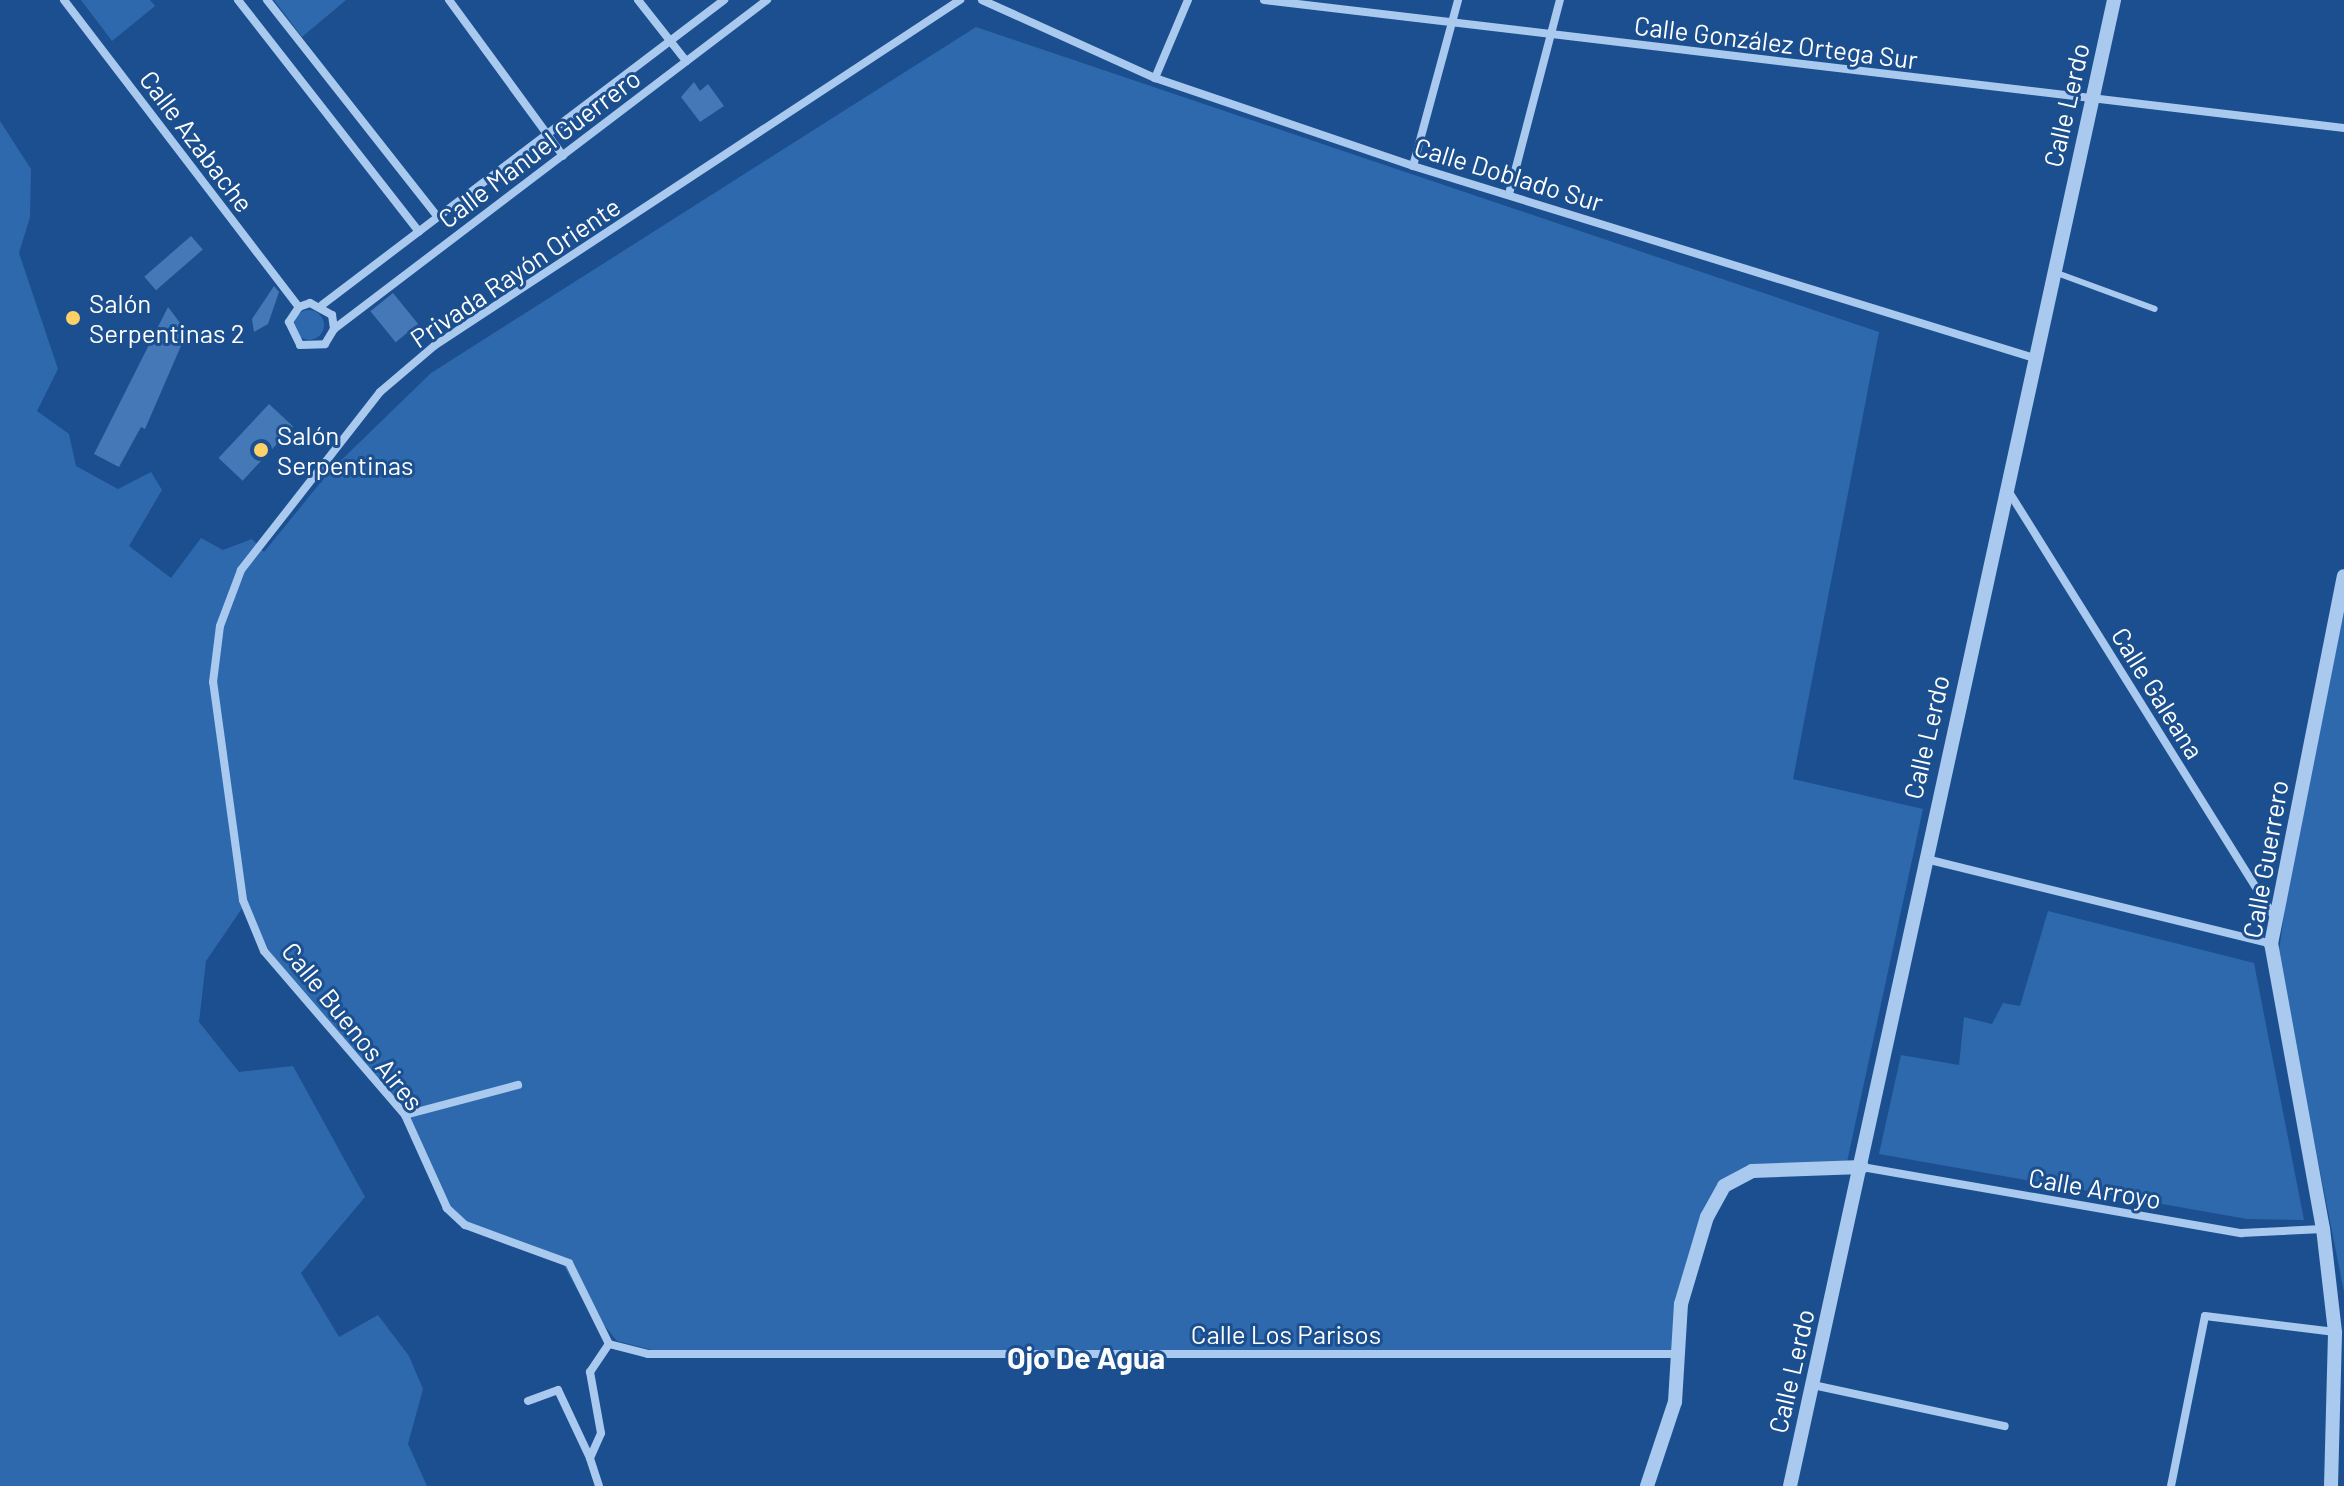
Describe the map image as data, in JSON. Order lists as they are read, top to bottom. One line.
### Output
{"streets":{"street":["Calle González Ortega Sur","Calle Lerdo","Calle Azabache","Calle Manuel Guerrero","Calle Doblado Sur","Privada Rayón Oriente","Calle Galeana","Calle Guerrero","Calle Buenos Aires","Calle Arroyo","Calle Los Parisos"]},"crossings":[["Calle González Ortega Sur","Calle Lerdo"],["Calle Lerdo","Calle Doblado Sur"],["Calle Lerdo","Calle Galeana"],["Calle Lerdo","Calle Arroyo"],["Calle Azabache","Calle Manuel Guerrero"],["Privada Rayón Oriente","Calle Buenos Aires"],["Calle Galeana","Calle Guerrero"],["Calle Guerrero","Calle Arroyo"],["Calle Buenos Aires","Calle Los Parisos"]],"districts":["Ojo De Agua"],"places":["Salón Serpentinas 2","Salón Serpentinas"]}
